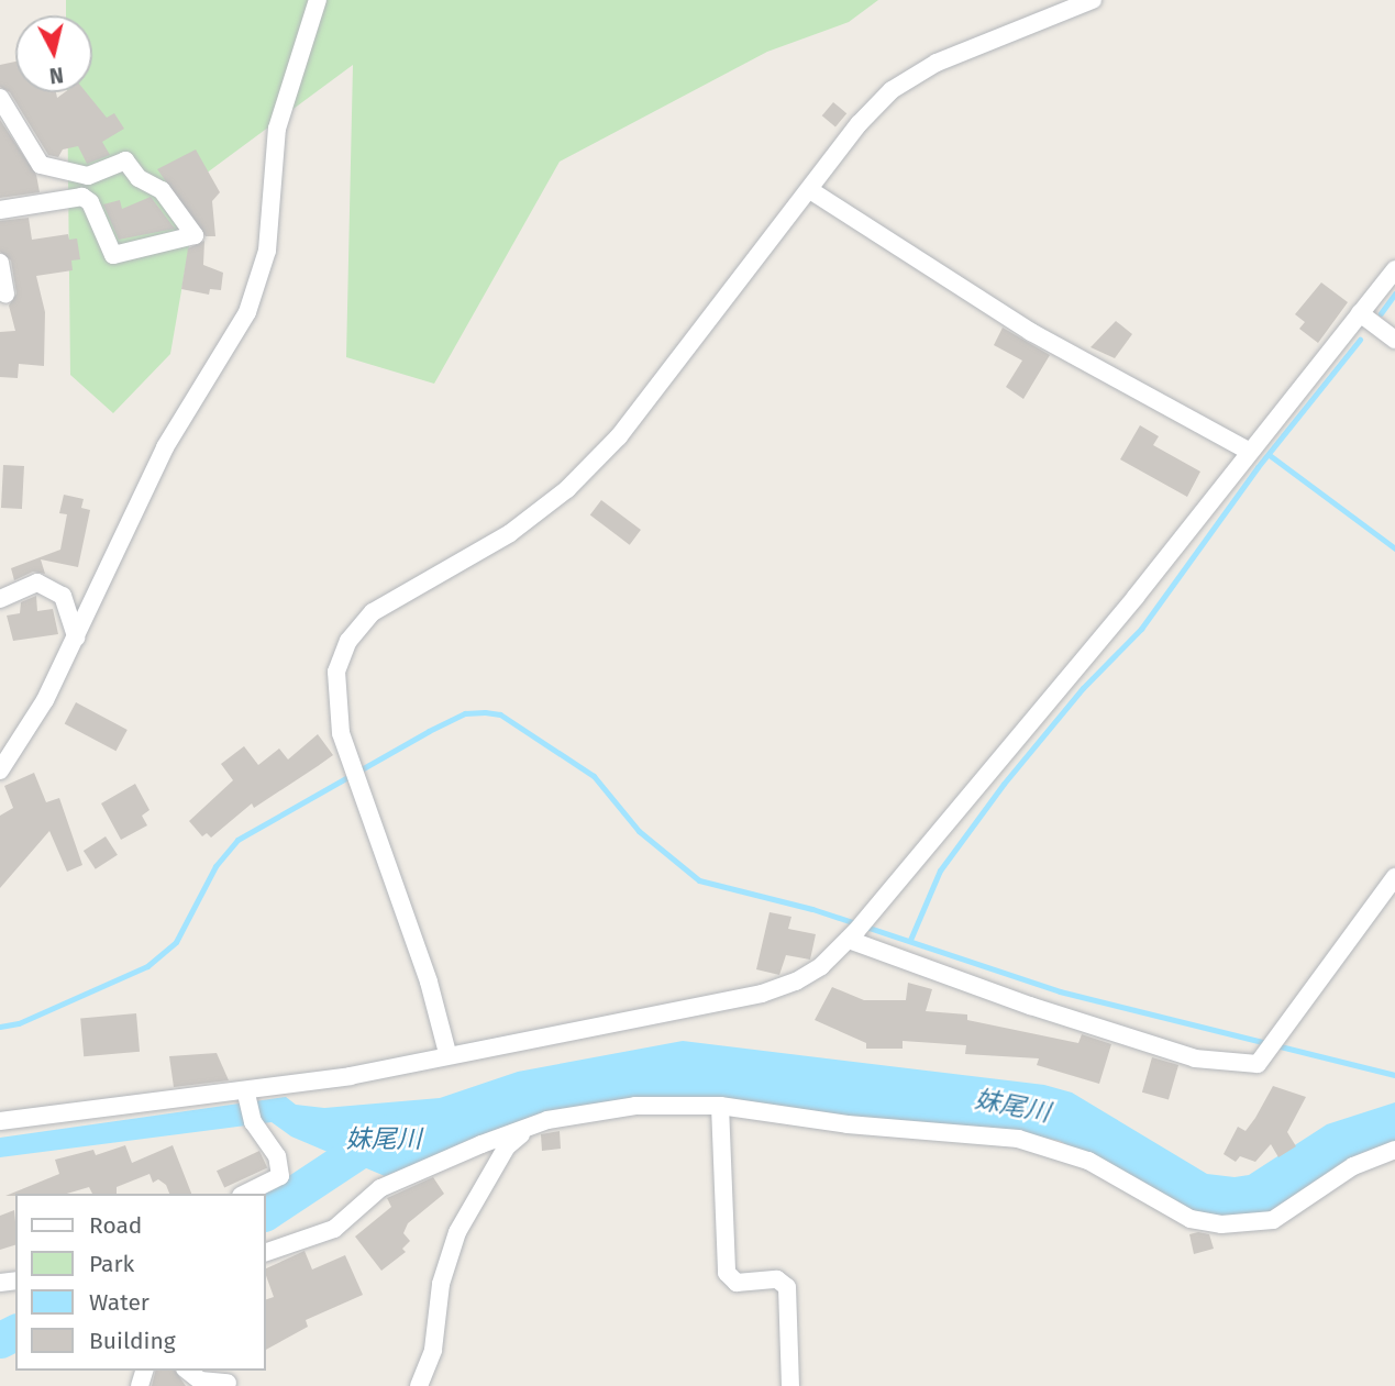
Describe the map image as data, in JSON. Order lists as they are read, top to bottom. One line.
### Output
{"water":["妹尾川"],"legend":["Road","Park","Water","Building"],"north":"bottom"}
